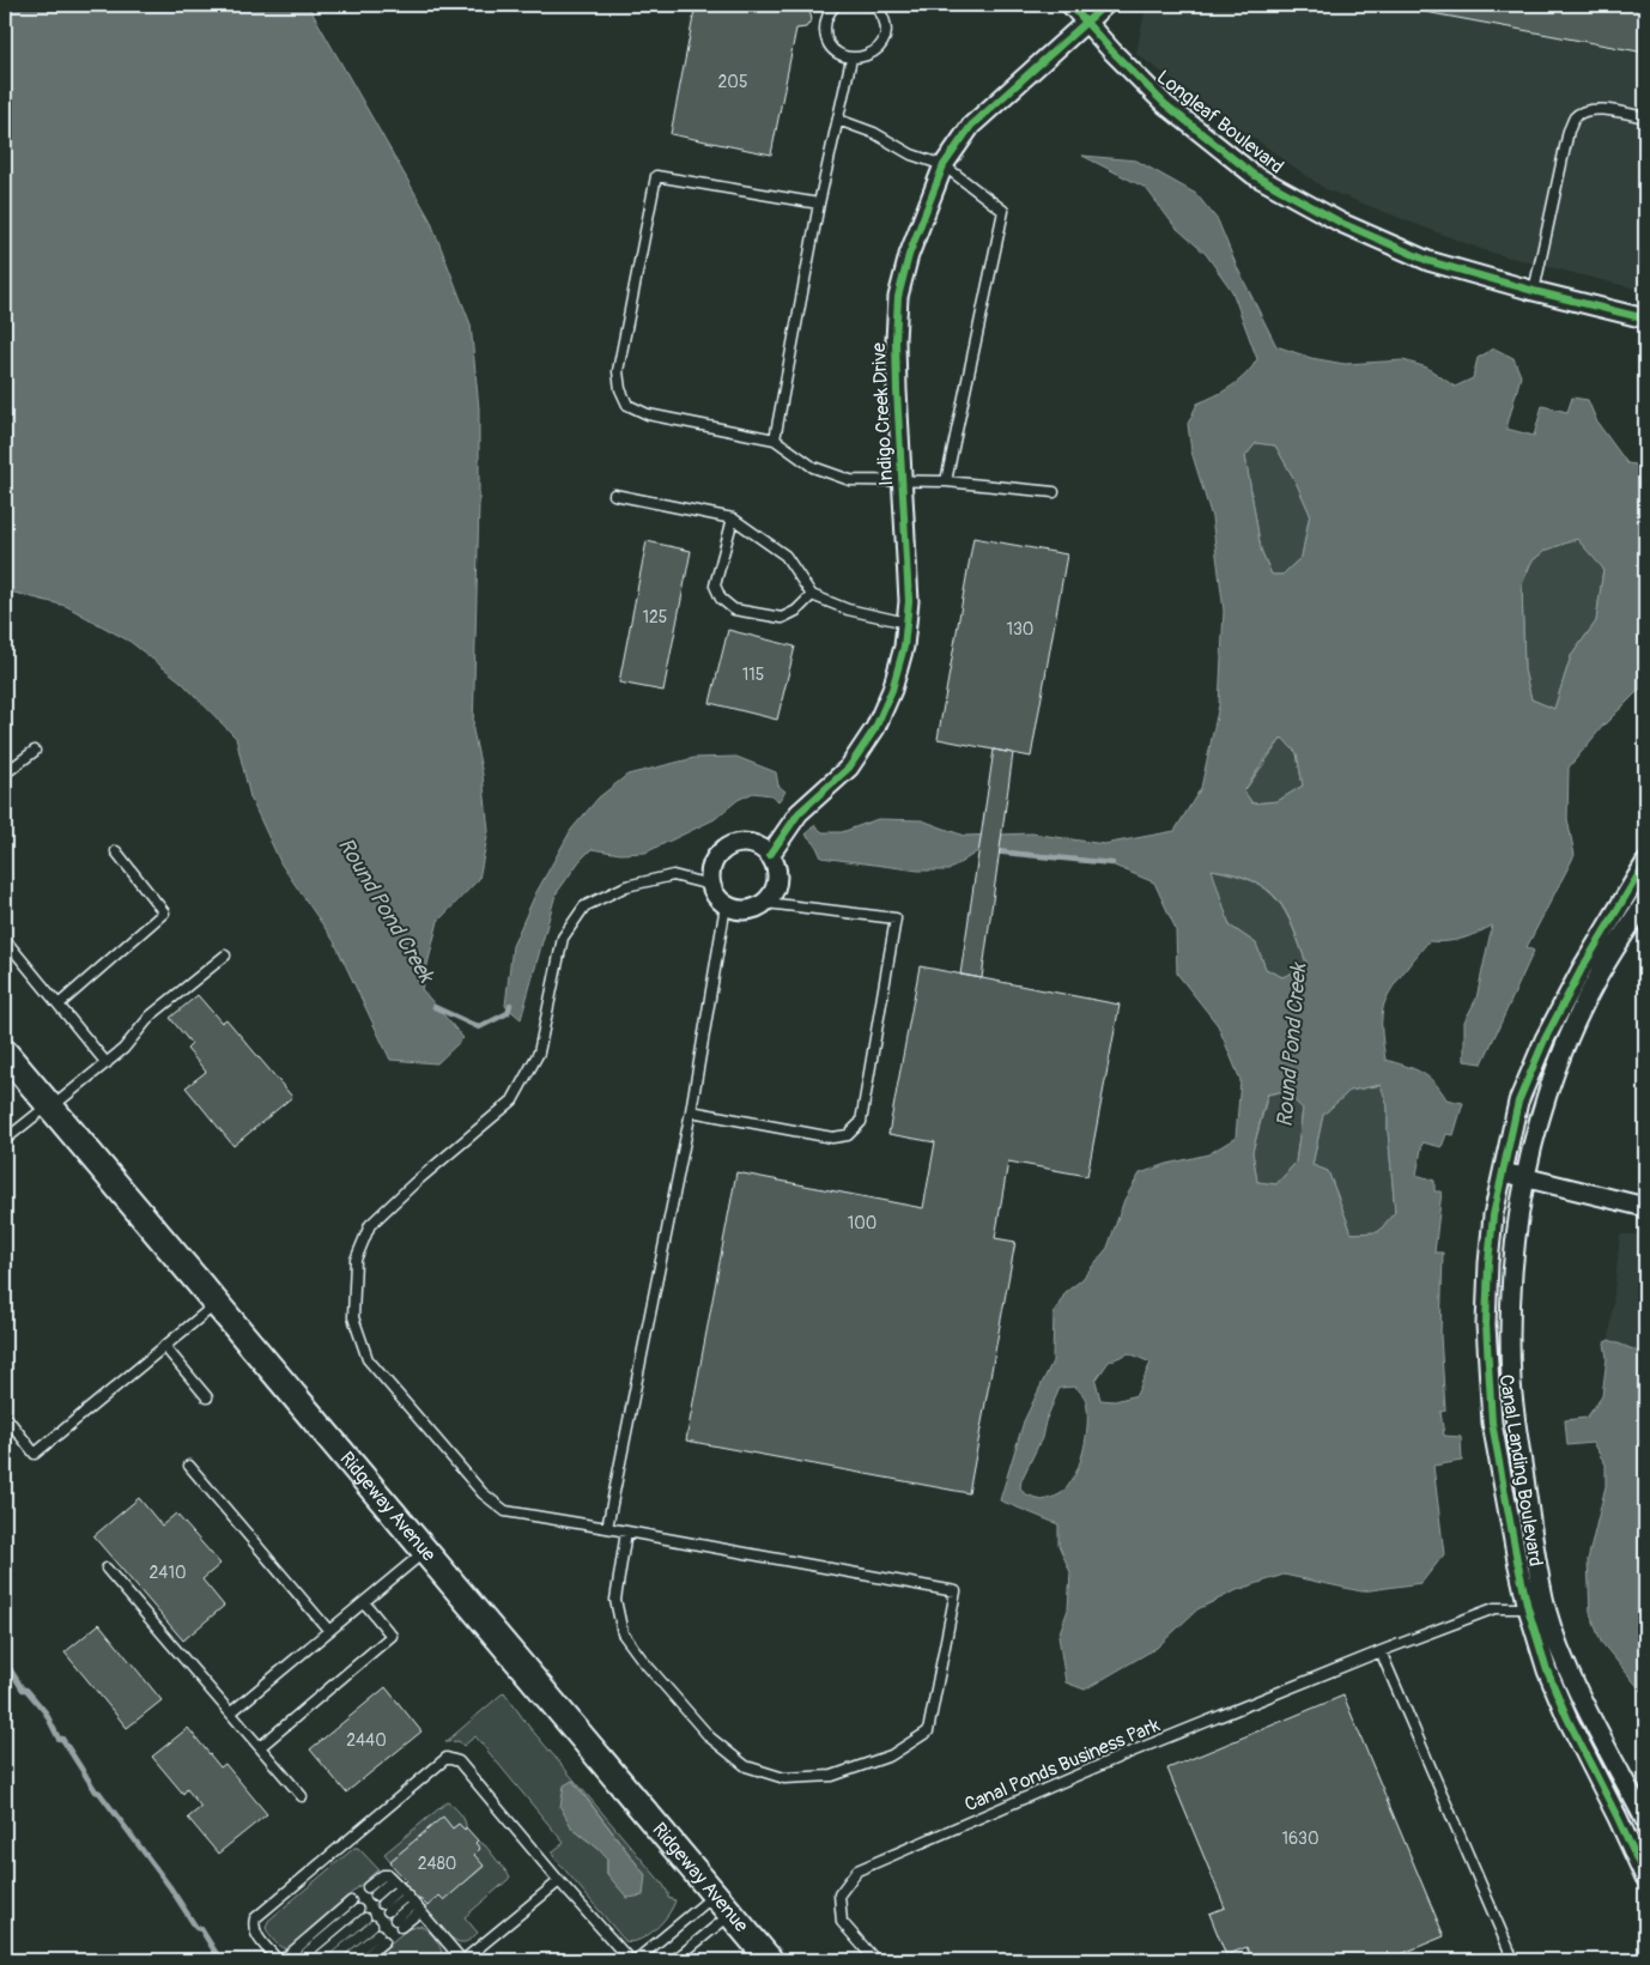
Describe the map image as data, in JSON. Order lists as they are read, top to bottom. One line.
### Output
{"streets":{"main road":["Ridgeway Avenue"],"street":["Longleaf Boulevard","Indigo Creek Drive","Canal Landing Boulevard"],"lane":["Canal Ponds Business Park"]},"crossings":[["Longleaf Boulevard","Indigo Creek Drive"],["Canal Landing Boulevard","Canal Ponds Business Park"]],"water":["Round Pond Creek"],"house_numbers":["205","125","130","115","100","2410","2440","1630","2480"]}
